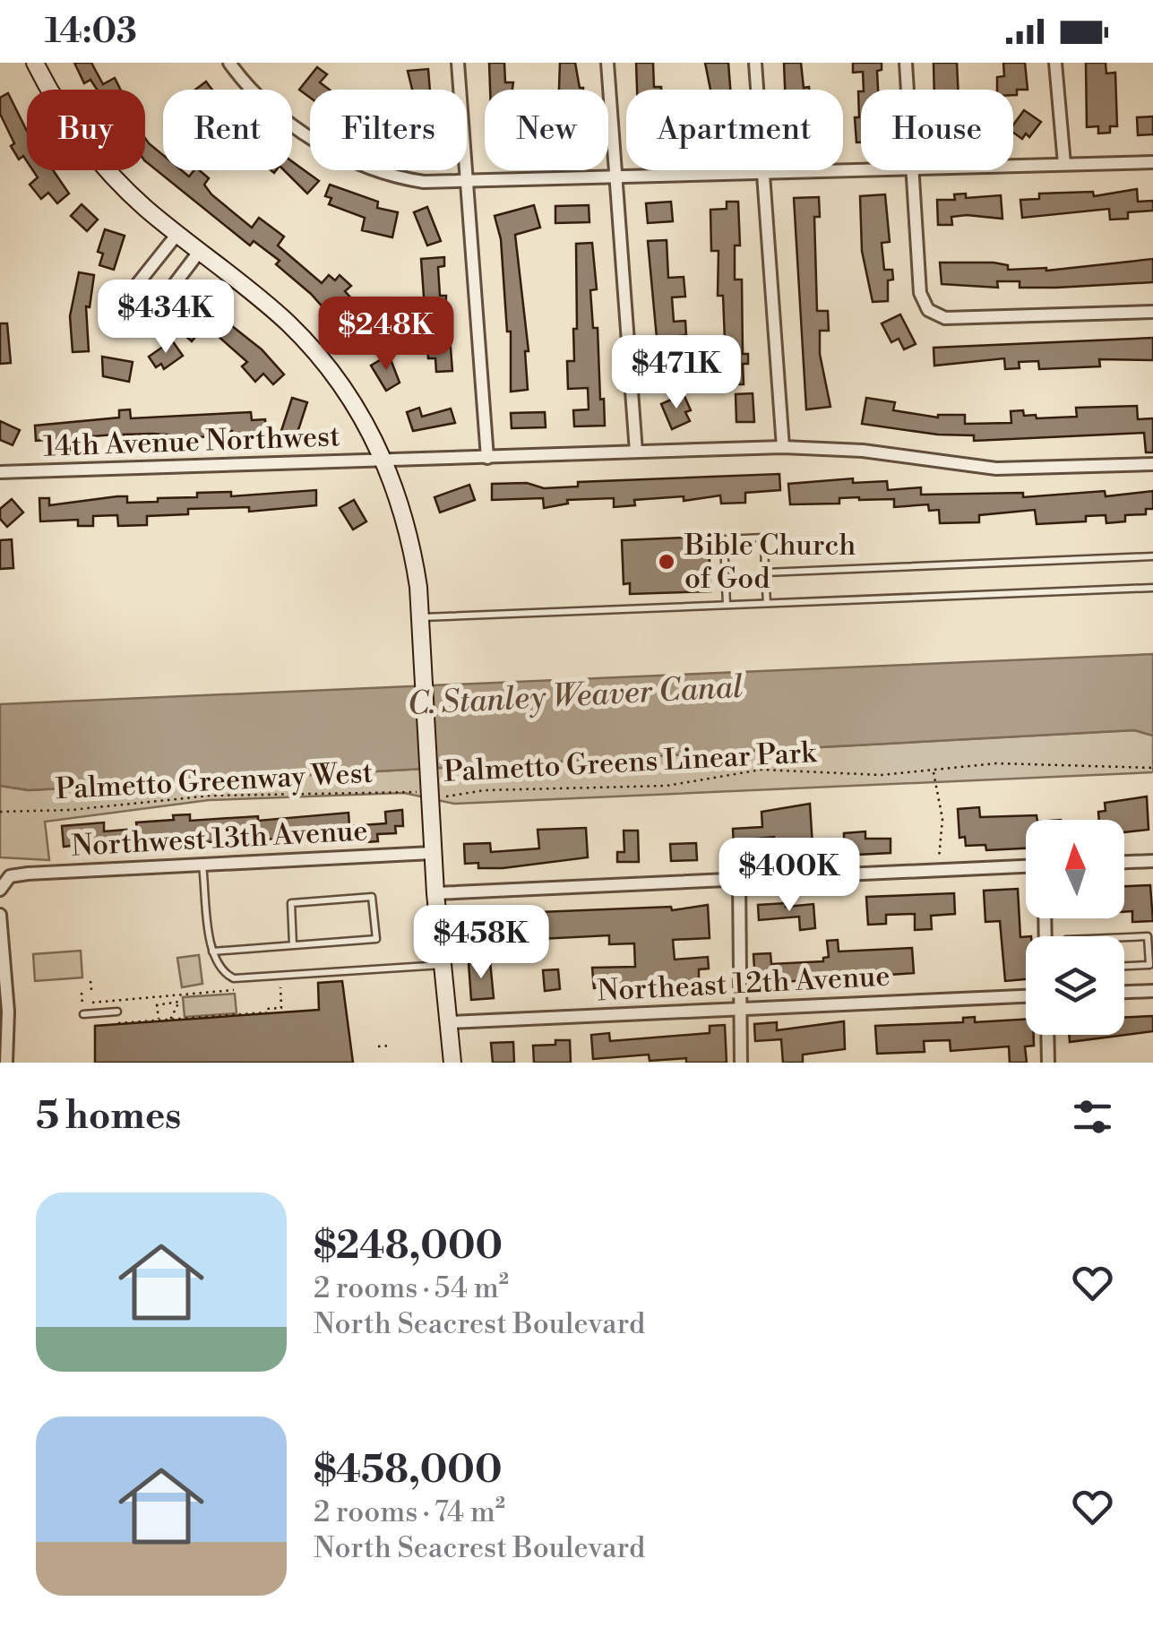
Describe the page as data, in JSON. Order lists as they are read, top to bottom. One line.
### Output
{"streets":{"street":["14th Avenue Northwest","Northwest 13th Avenue","Northeast 12th Avenue"],"path":["Palmetto Greens Linear Park","Palmetto Greenway West"]},"crossings":[["Palmetto Greens Linear Park","Palmetto Greenway West"]],"water":["C. Stanley Weaver Canal"],"places":["Bible Church of God"],"north":"top","page":{"status":"14:03","chip":["Buy","Rent","Filters","New","Apartment","House"],"price":["$434K","$248K","$471K","$400K","$458K"],"heading":"5 homes","list":[{"name":"$248,000","note":"2 rooms · 54 m² · North Seacrest Boulevard"},{"name":"$458,000","note":"2 rooms · 74 m² · North Seacrest Boulevard"}]}}
